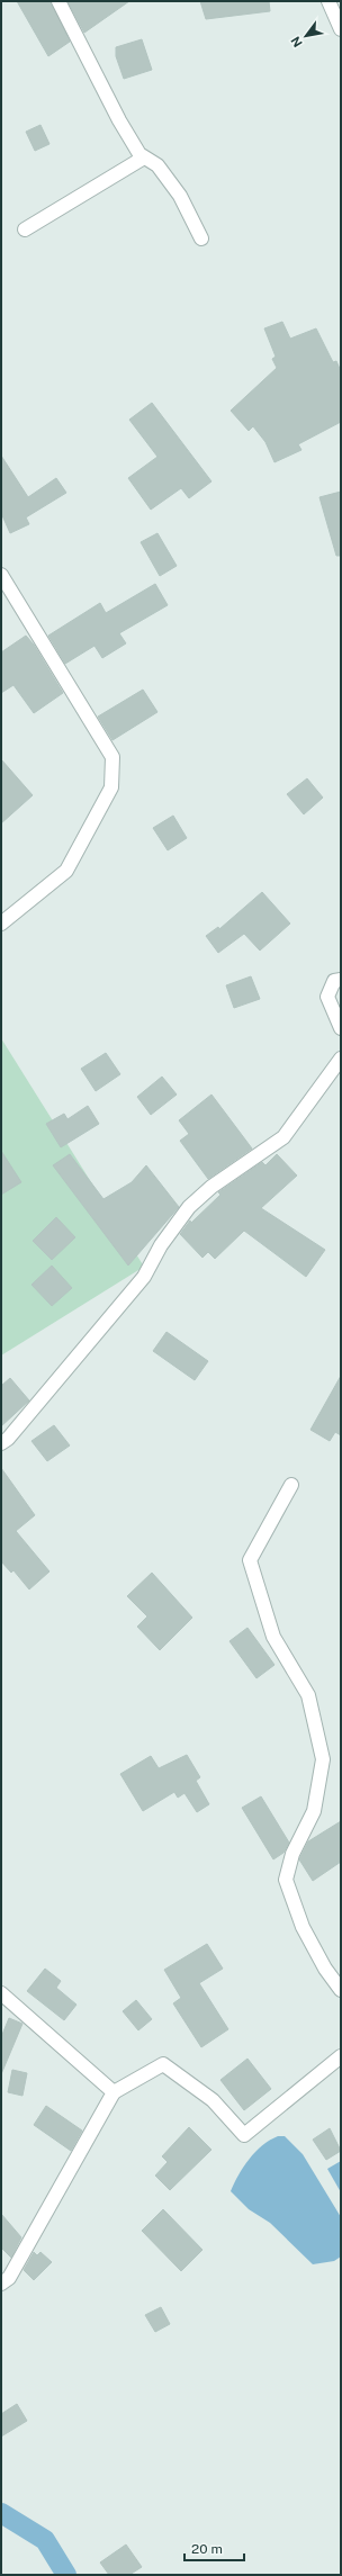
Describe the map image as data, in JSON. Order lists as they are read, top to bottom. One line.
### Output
{"scale_bar":"20 m","north":"bottom left"}
